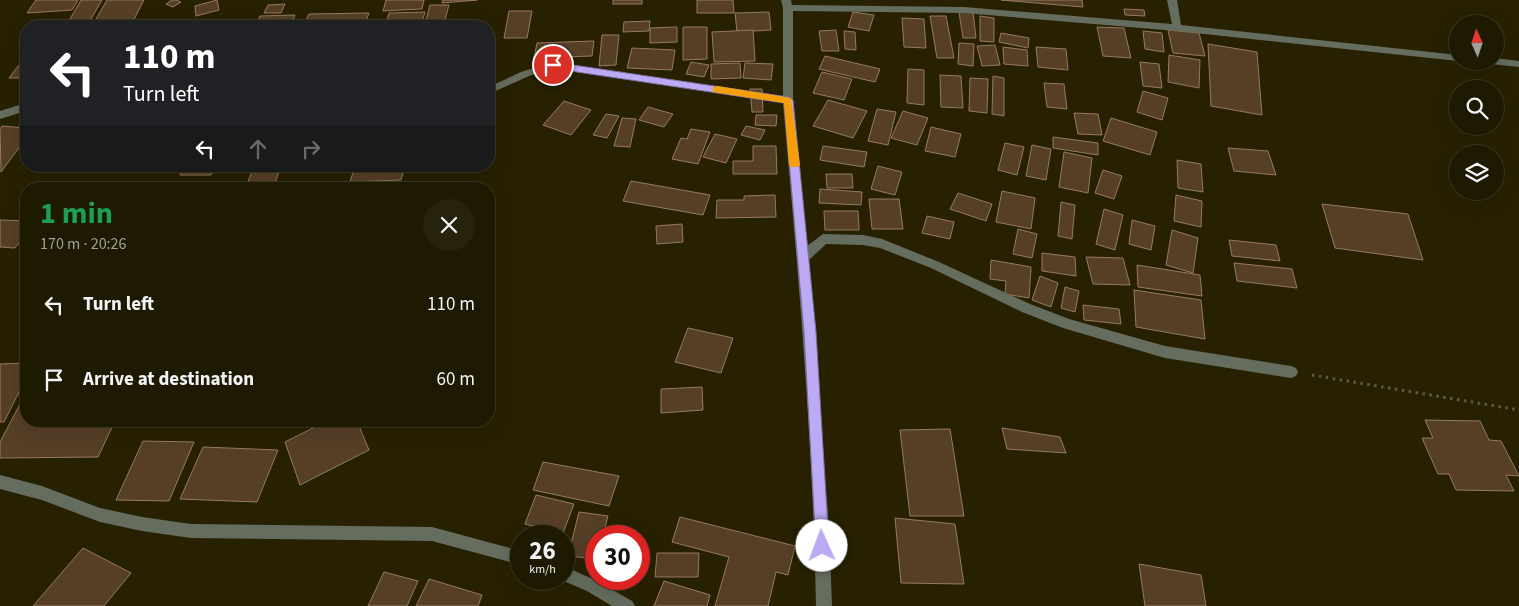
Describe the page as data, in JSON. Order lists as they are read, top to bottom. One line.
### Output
{"north":"top","page":{"turn":["110 m","Turn left"],"heading":["1 min","170 m · 20:26"],"list":[{"name":"Turn left","value":"110 m"},{"name":"Arrive at destination","value":"60 m"}],"speed":"26 km/h","limit":"30"}}
